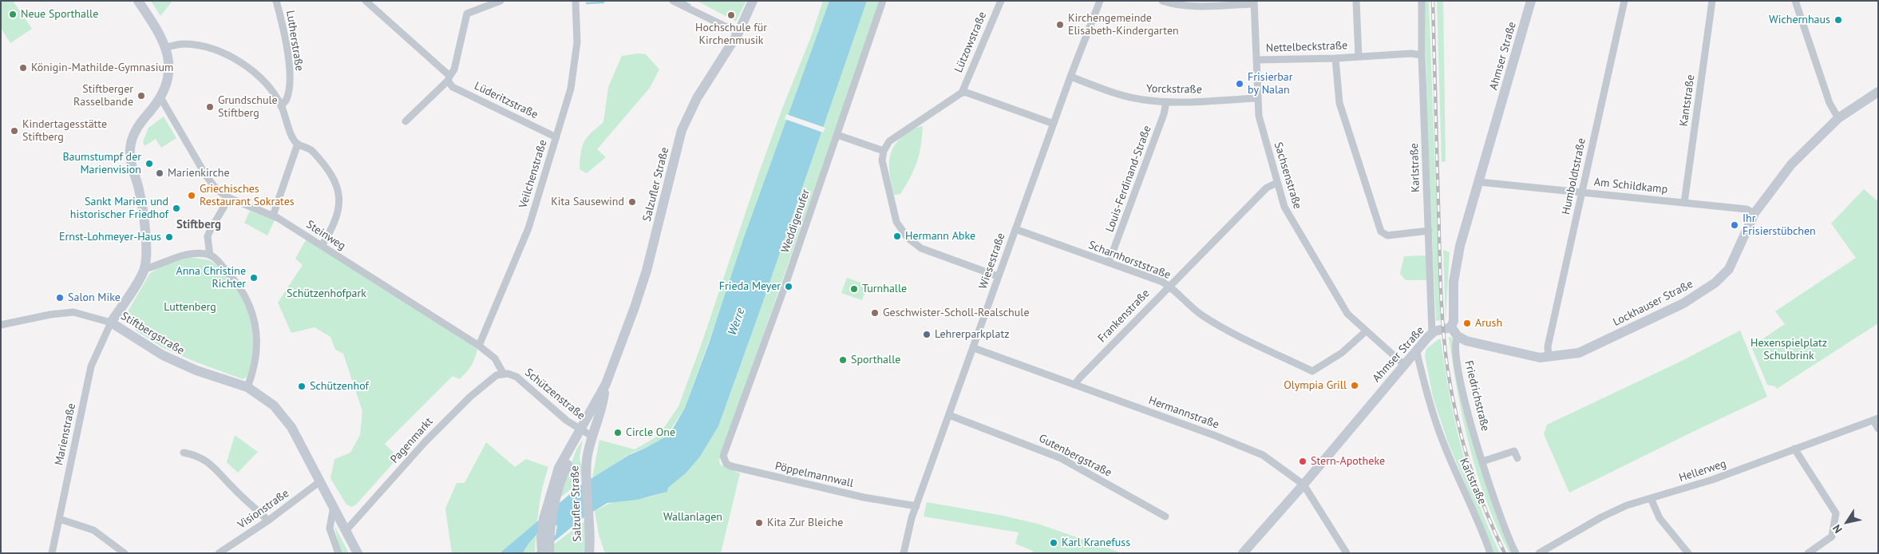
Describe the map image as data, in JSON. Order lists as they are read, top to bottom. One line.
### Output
{"streets":{"street":["Lutherstraße","Lützowstraße","Nettelbeckstraße","Ahmser Straße","Yorckstraße","Lüderitzstraße","Kantstraße","Karlstraße","Veilchenstraße","Sachsenstraße","Humboldtstraße","Louis-Ferdinand-Straße","Salzufler Straße","Am Schildkamp","Weddigenufer","Steinweg","Scharnhorststraße","Wiesestraße","Lockhauser Straße","Frankenstraße","Stiftbergstraße","Schützenstraße","Friedrichstraße","Hermannstraße","Marienstraße","Pagenmarkt","Gutenbergstraße","Hellerweg","Pöppelmannwall","Visionstraße"]},"crossings":[["Nettelbeckstraße","Karlstraße"],["Nettelbeckstraße","Sachsenstraße"],["Ahmser Straße","Karlstraße"],["Ahmser Straße","Sachsenstraße"],["Ahmser Straße","Am Schildkamp"],["Ahmser Straße","Hermannstraße"],["Yorckstraße","Sachsenstraße"],["Yorckstraße","Louis-Ferdinand-Straße"],["Yorckstraße","Wiesestraße"],["Lüderitzstraße","Veilchenstraße"],["Kantstraße","Am Schildkamp"],["Veilchenstraße","Steinweg"],["Sachsenstraße","Scharnhorststraße"],["Sachsenstraße","Frankenstraße"],["Humboldtstraße","Am Schildkamp"],["Humboldtstraße","Lockhauser Straße"],["Louis-Ferdinand-Straße","Scharnhorststraße"],["Salzufler Straße","Schützenstraße"],["Am Schildkamp","Lockhauser Straße"],["Weddigenufer","Pöppelmannwall"],["Steinweg","Schützenstraße"],["Steinweg","Pagenmarkt"],["Scharnhorststraße","Wiesestraße"],["Scharnhorststraße","Frankenstraße"],["Wiesestraße","Hermannstraße"],["Wiesestraße","Gutenbergstraße"],["Wiesestraße","Pöppelmannwall"],["Lockhauser Straße","Friedrichstraße"],["Frankenstraße","Hermannstraße"],["Stiftbergstraße","Marienstraße"],["Stiftbergstraße","Pagenmarkt"],["Stiftbergstraße","Visionstraße"],["Schützenstraße","Pagenmarkt"]],"districts":["Stiftberg"],"water":["Werre"],"parks":["Schützenhofpark","Luttenberg","Hexenspielplatz Schulbrink","Wallanlagen"],"places":["Neue Sporthalle","Hochschule für Kirchenmusik","Wichernhaus","Kirchengemeinde Elisabeth-Kindergarten","Königin-Mathilde-Gymnasium","Frisierbar by Nalan","Stiftberger Rasselbande","Grundschule Stiftberg","Kindertagesstätte Stiftberg","Baumstumpf der Marienvision","Marienkirche","Griechisches Restaurant Sokrates","Kita Sausewind","Sankt Marien und historischer Friedhof","Ihr Frisierstübchen","Hermann Abke","Ernst-Lohmeyer-Haus","Anna Christine Richter","Frieda Meyer","Turnhalle","Salon Mike","Geschwister-Scholl-Realschule","Arush","Lehrerparkplatz","Sporthalle","Olympia Grill","Schützenhof","Circle One","Stern-Apotheke","Kita Zur Bleiche","Karl Kranefuss"],"north":"bottom left"}
